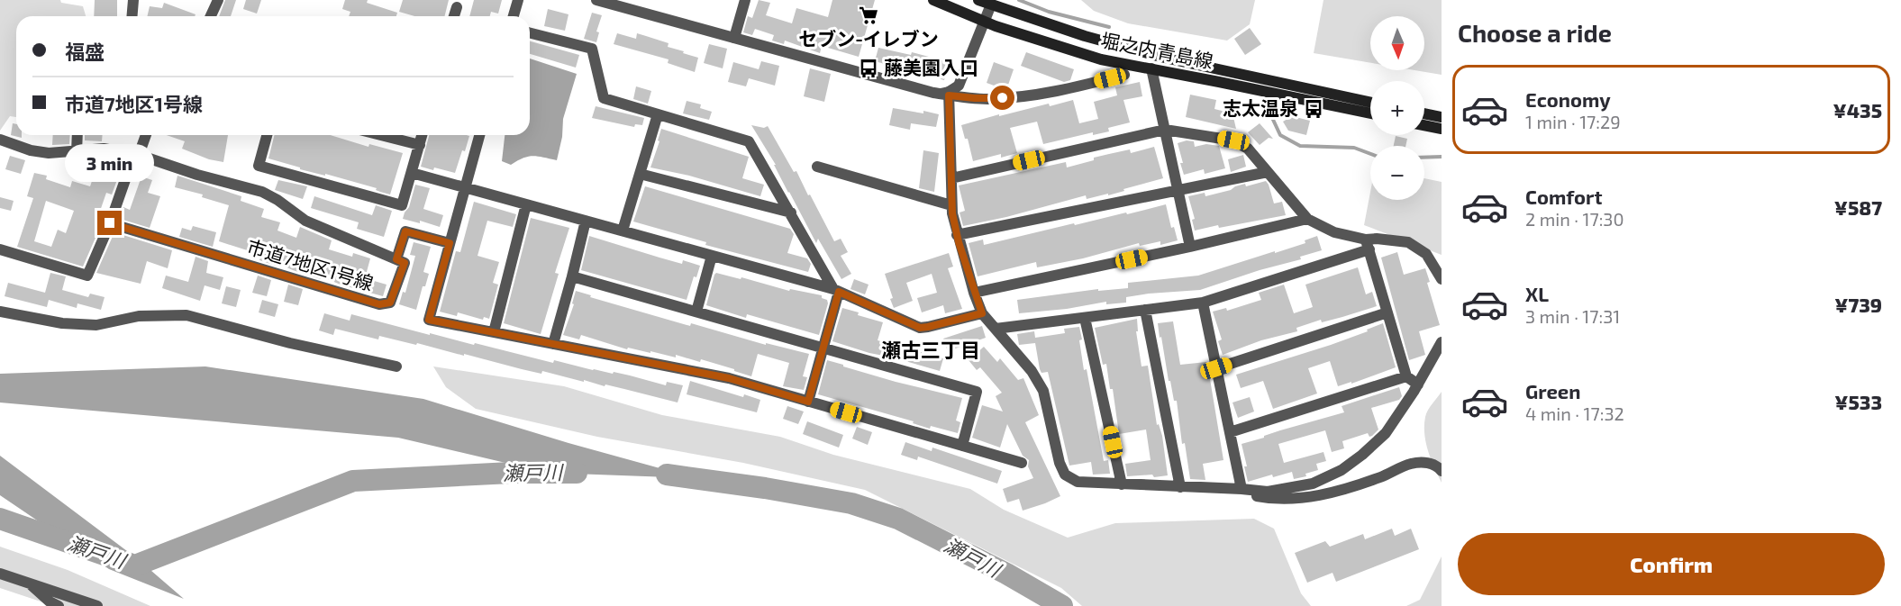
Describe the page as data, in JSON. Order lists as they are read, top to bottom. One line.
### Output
{"streets":{"main road":["堀之内青島線"],"street":["市道7地区1号線"]},"districts":["瀬古三丁目"],"water":["瀬戸川"],"places":{"supermarket":["セブン-イレブン"],"bus stop":["藤美園入口","志太温泉"]},"north":"bottom","page":{"heading":"Choose a ride","map_buttons":["+","−"],"banner":["福盛","市道7地区1号線"],"list":[{"name":"Economy","note":"1 min · 17:29","value":"¥435"},{"name":"Comfort","note":"2 min · 17:30","value":"¥587"},{"name":"XL","note":"3 min · 17:31","value":"¥739"},{"name":"Green","note":"4 min · 17:32","value":"¥533"}],"bubble":"3 min","buttons":"Confirm"}}
